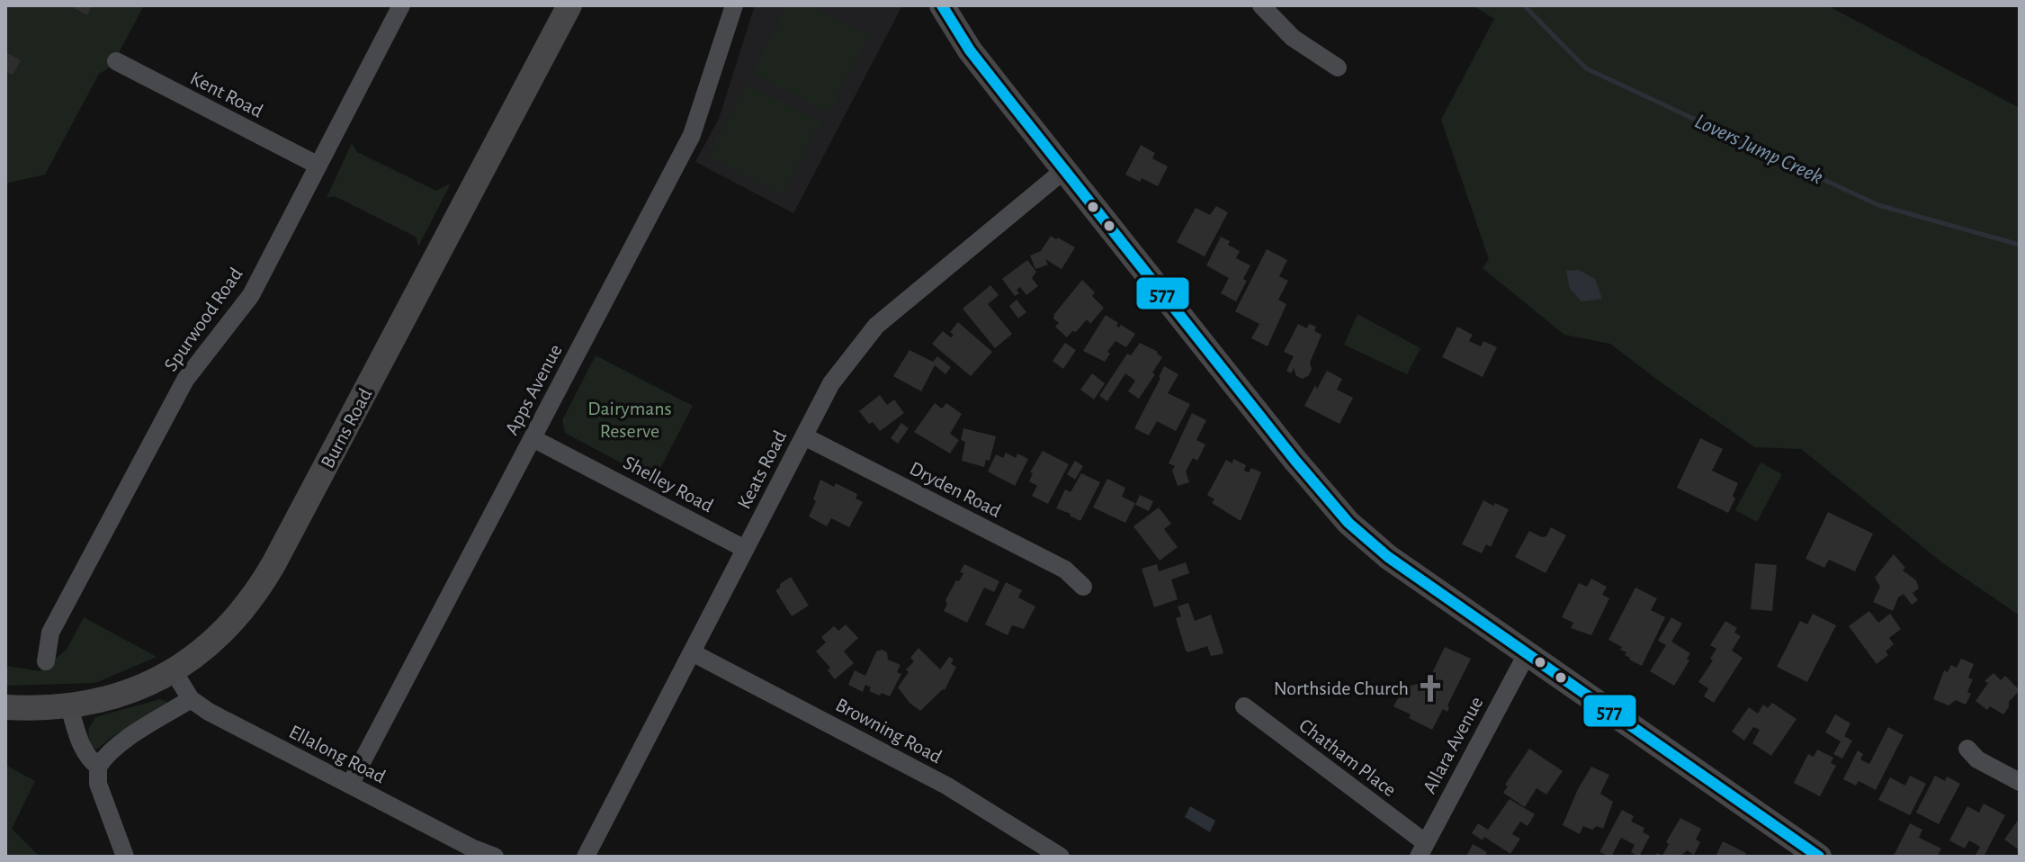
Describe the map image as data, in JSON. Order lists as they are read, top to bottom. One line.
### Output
{"streets":{"main road":["Burns Road"],"street":["Kent Road","Spurwood Road","Apps Avenue","Keats Road","Shelley Road","Dryden Road","Browning Road","Allara Avenue","Ellalong Road","Chatham Place"]},"crossings":[["Kent Road","Spurwood Road"],["Apps Avenue","Shelley Road"],["Apps Avenue","Ellalong Road"],["Burns Road","Ellalong Road"],["Keats Road","Shelley Road"],["Keats Road","Dryden Road"],["Keats Road","Browning Road"],["Allara Avenue","Chatham Place"]],"water":["Lovers Jump Creek"],"parks":["Dairymans Reserve"],"places":{"church":["Northside Church"]},"lines":["transit line 577"]}
